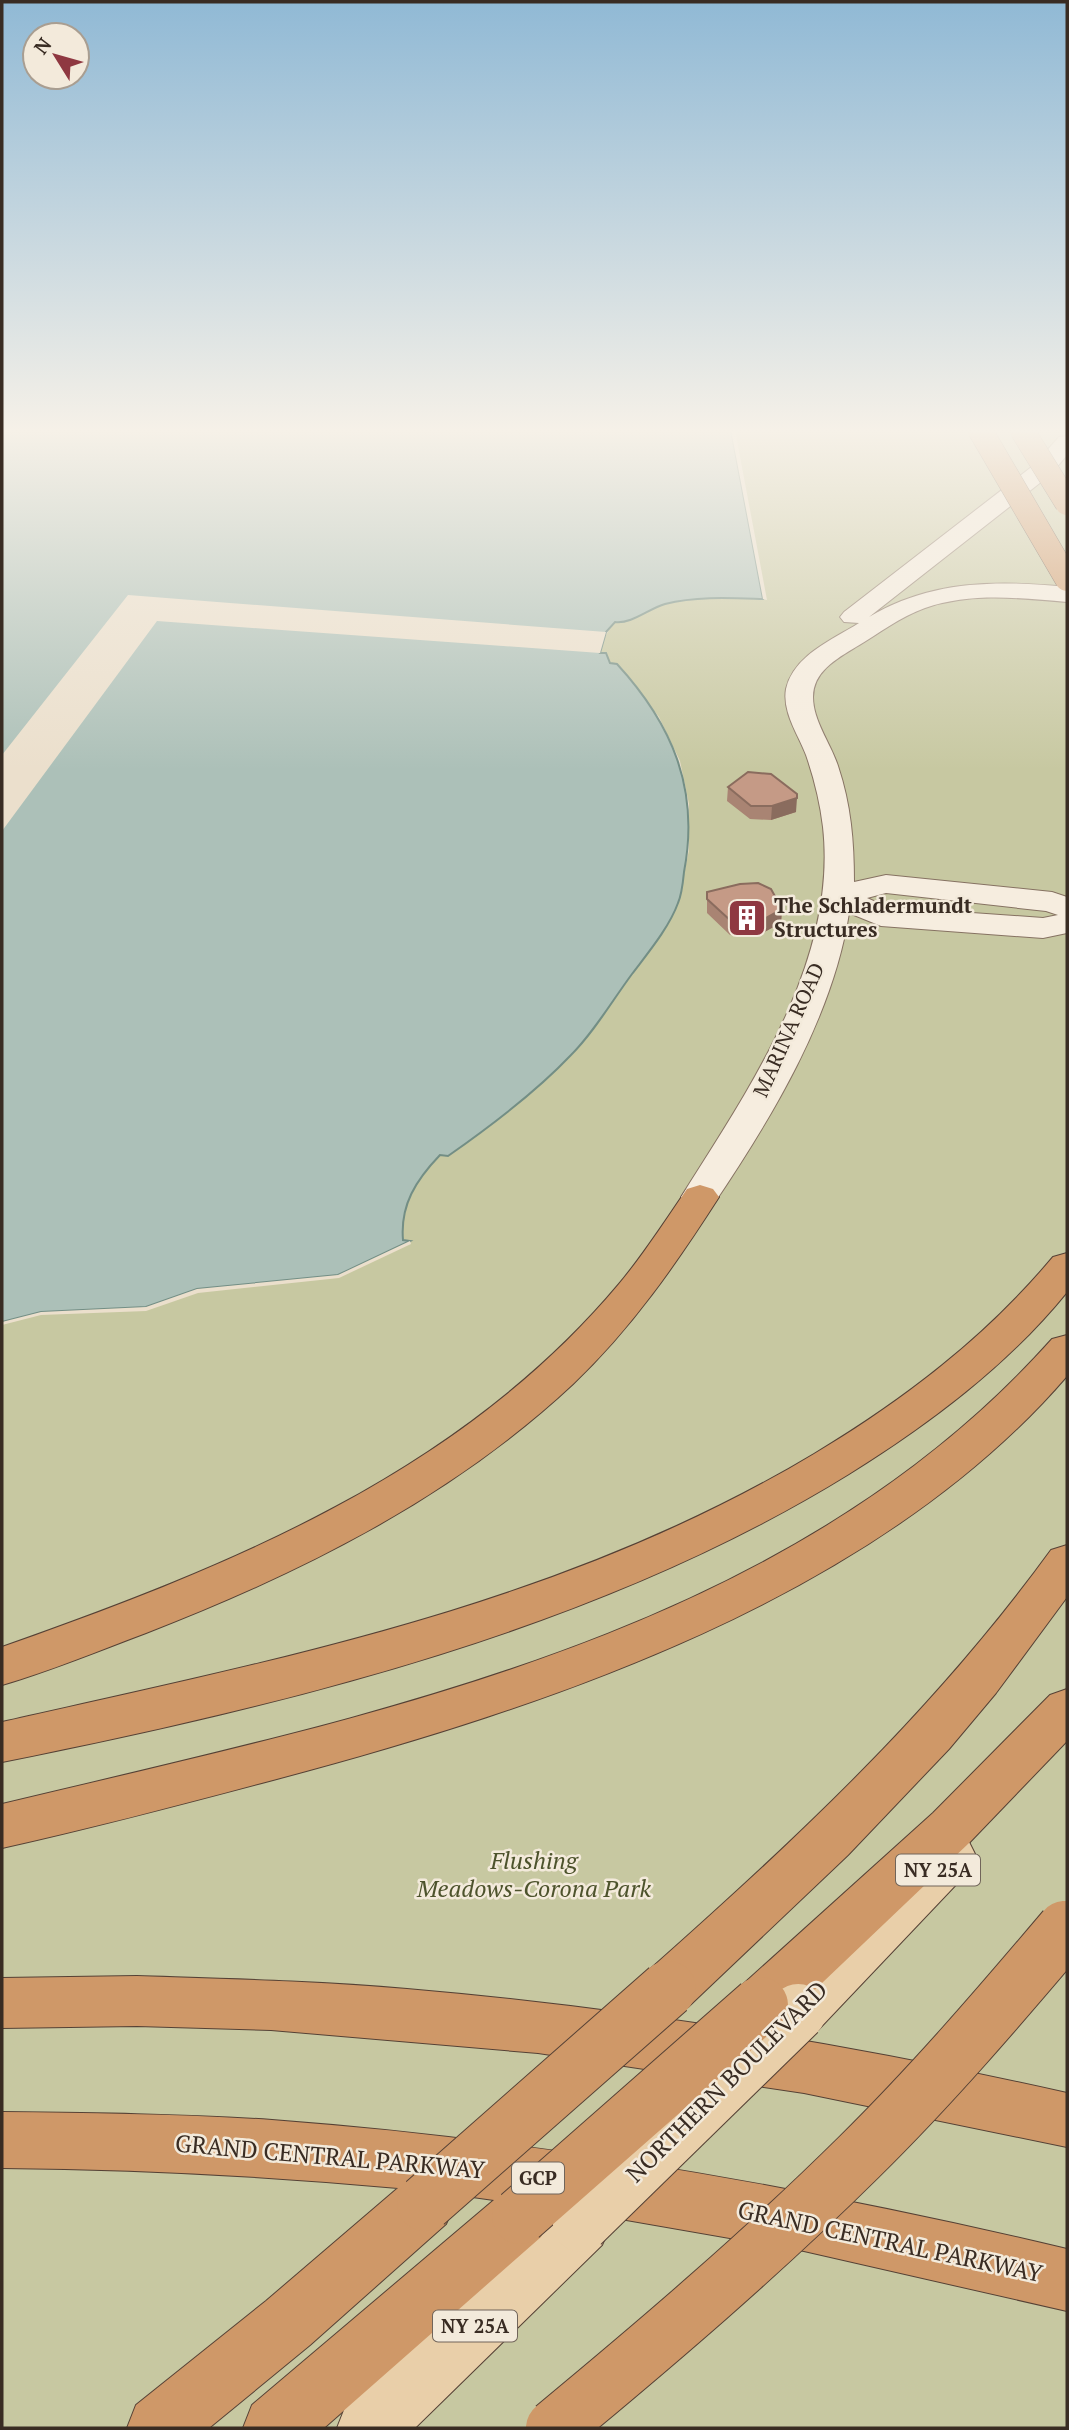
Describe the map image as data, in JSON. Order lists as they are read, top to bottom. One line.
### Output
{"streets":{"highway":["GRAND CENTRAL PARKWAY","GCP"],"main road":["NY 25A","NORTHERN BOULEVARD"],"street":["MARINA ROAD"]},"parks":["Flushing Meadows-Corona Park"],"places":{"building":["The Schladermundt Structures"]},"north":"top left"}
